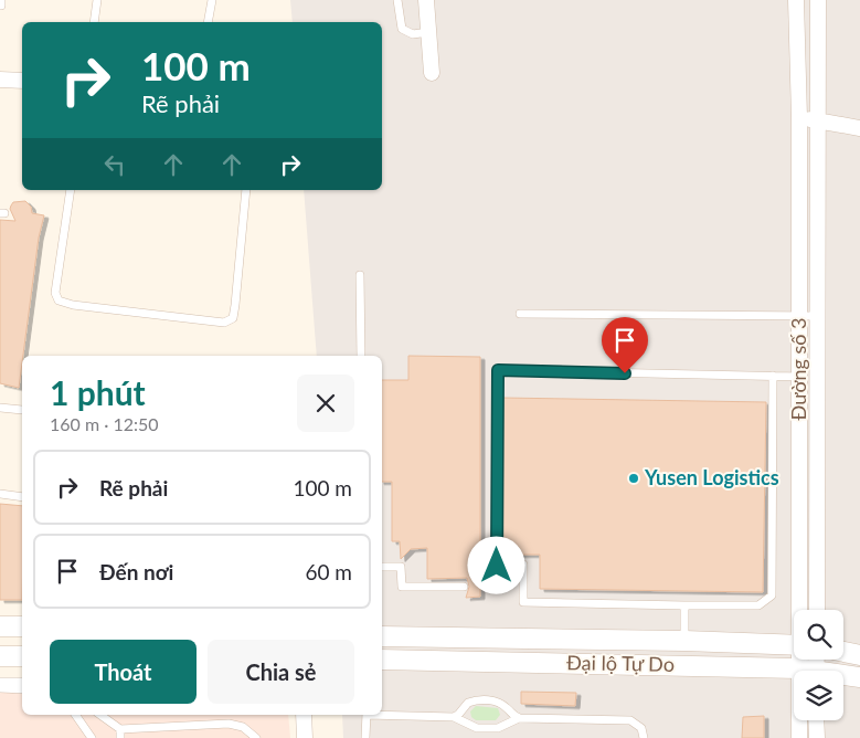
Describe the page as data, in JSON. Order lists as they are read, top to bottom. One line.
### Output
{"streets":{"street":["Đường số 3","Đại lộ Tự Do"]},"places":["Yusen Logistics"],"page":{"turn":["100 m","Rẽ phải"],"heading":["1 phút","160 m · 12:50"],"list":[{"name":"Rẽ phải","value":"100 m"},{"name":"Đến nơi","value":"60 m"}],"buttons":["Thoát","Chia sẻ"]}}
